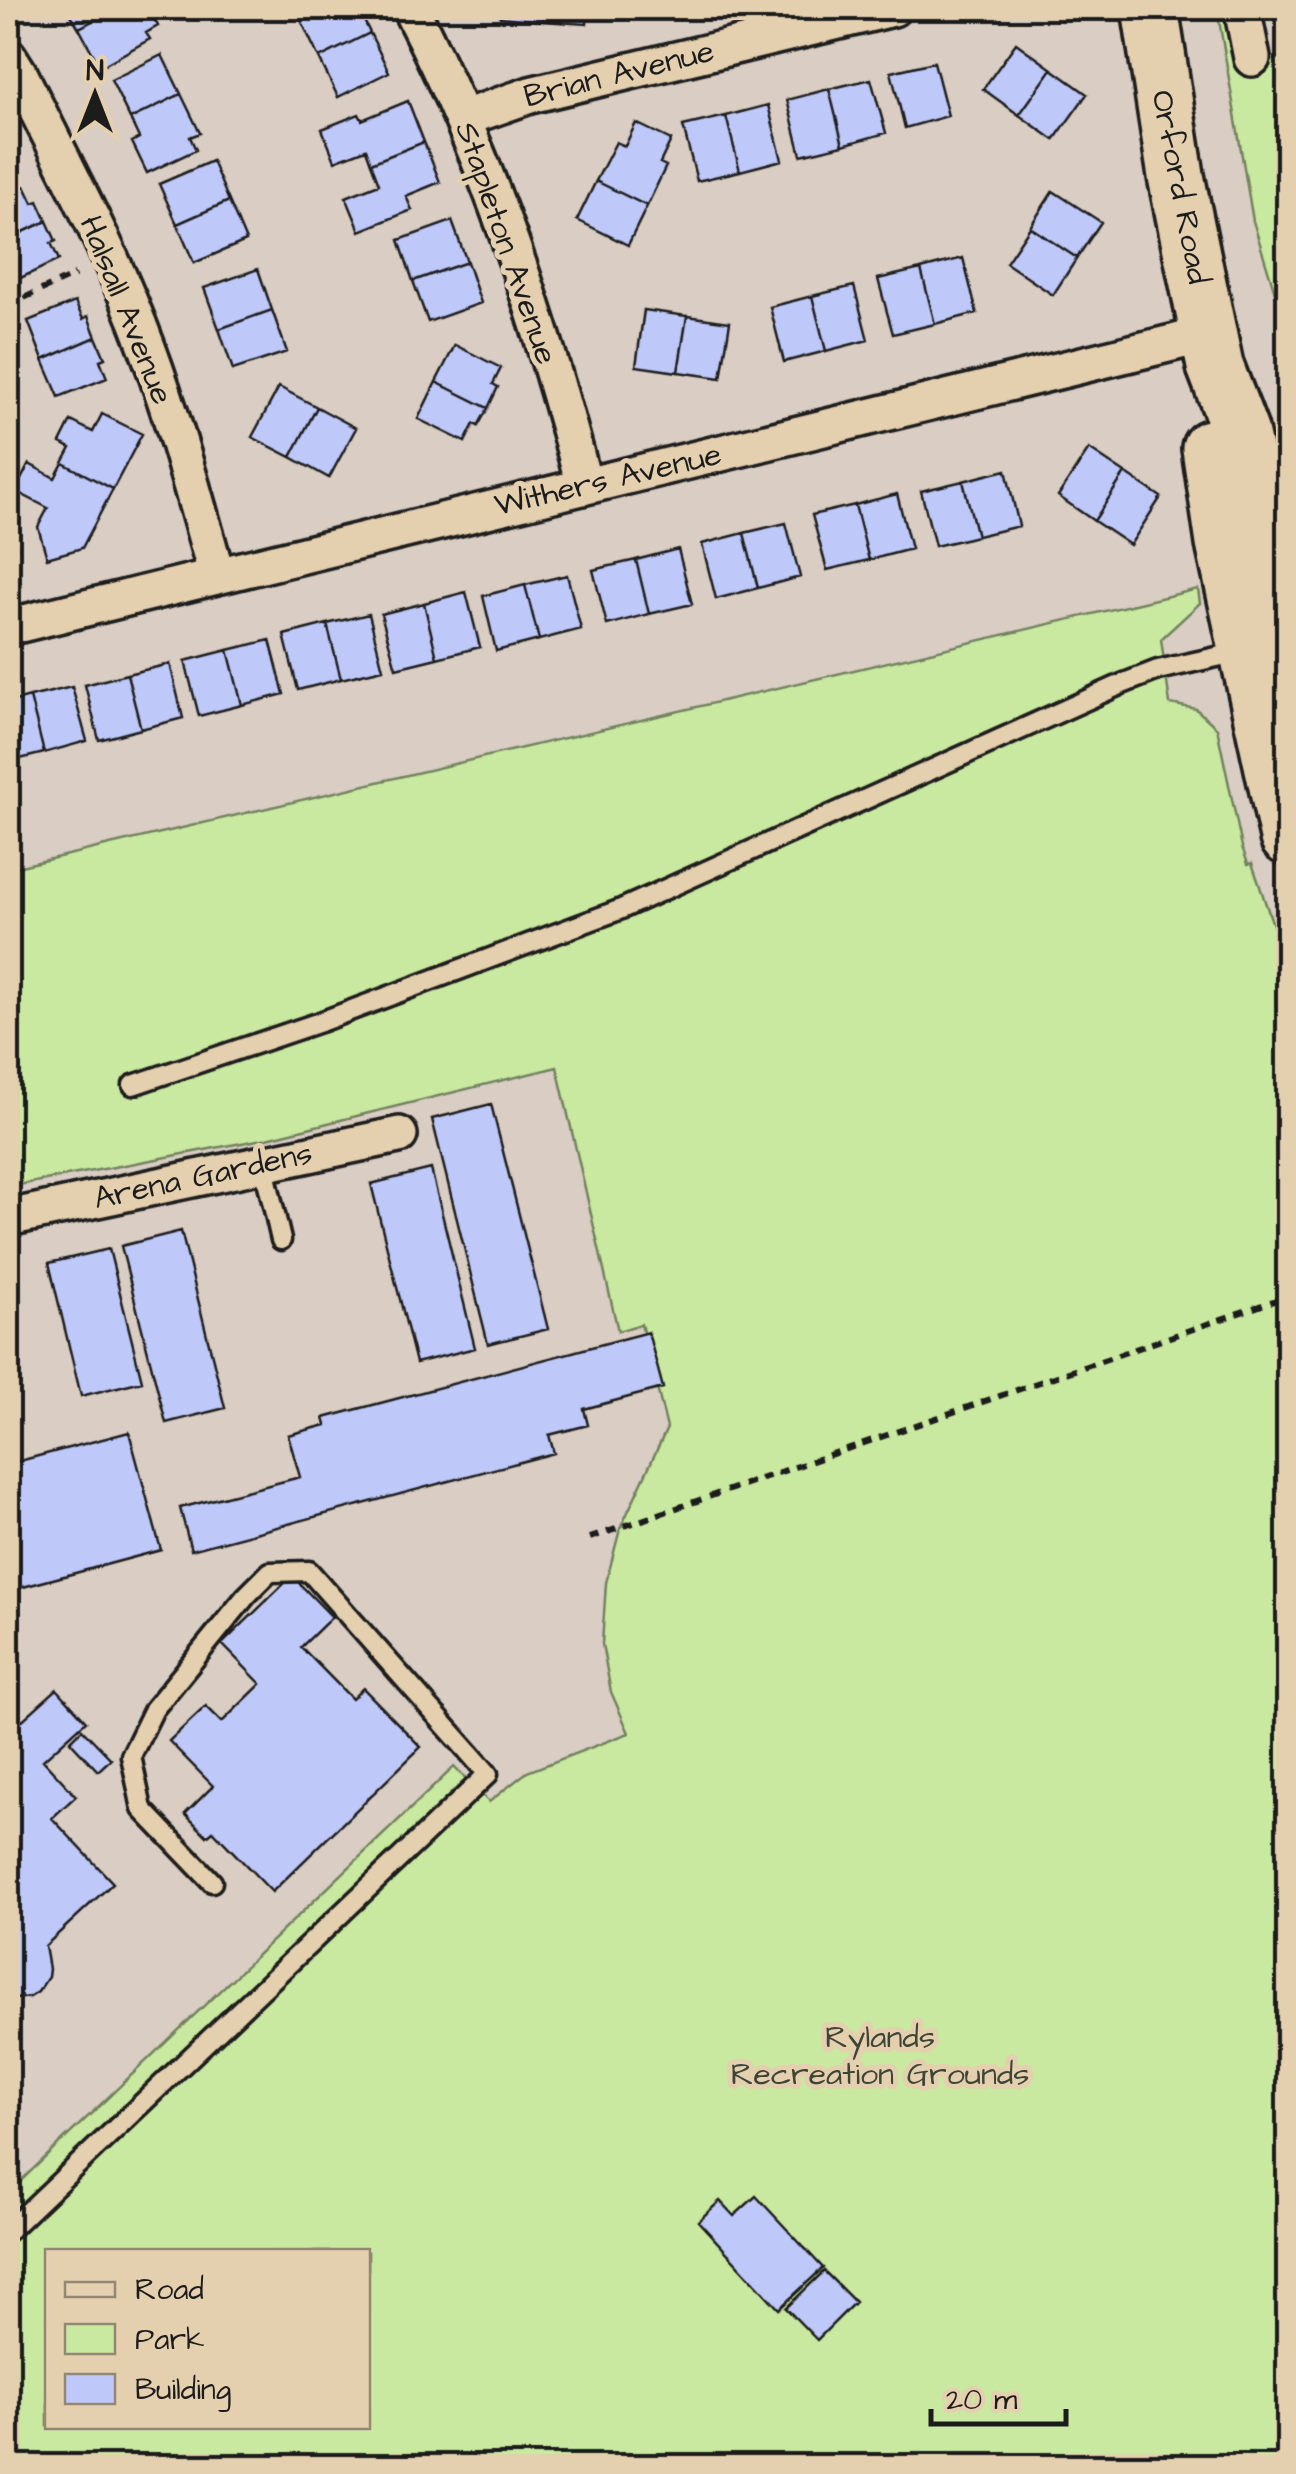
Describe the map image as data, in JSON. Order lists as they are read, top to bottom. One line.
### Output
{"streets":{"main road":["Orford Road"],"street":["Brian Avenue","Stapleton Avenue","Halsall Avenue","Withers Avenue","Arena Gardens"]},"crossings":[["Brian Avenue","Stapleton Avenue"],["Orford Road","Withers Avenue"],["Stapleton Avenue","Withers Avenue"],["Halsall Avenue","Withers Avenue"]],"parks":["Rylands Recreation Grounds"],"legend":["Road","Park","Building"],"scale_bar":"20 m","north":"top"}
